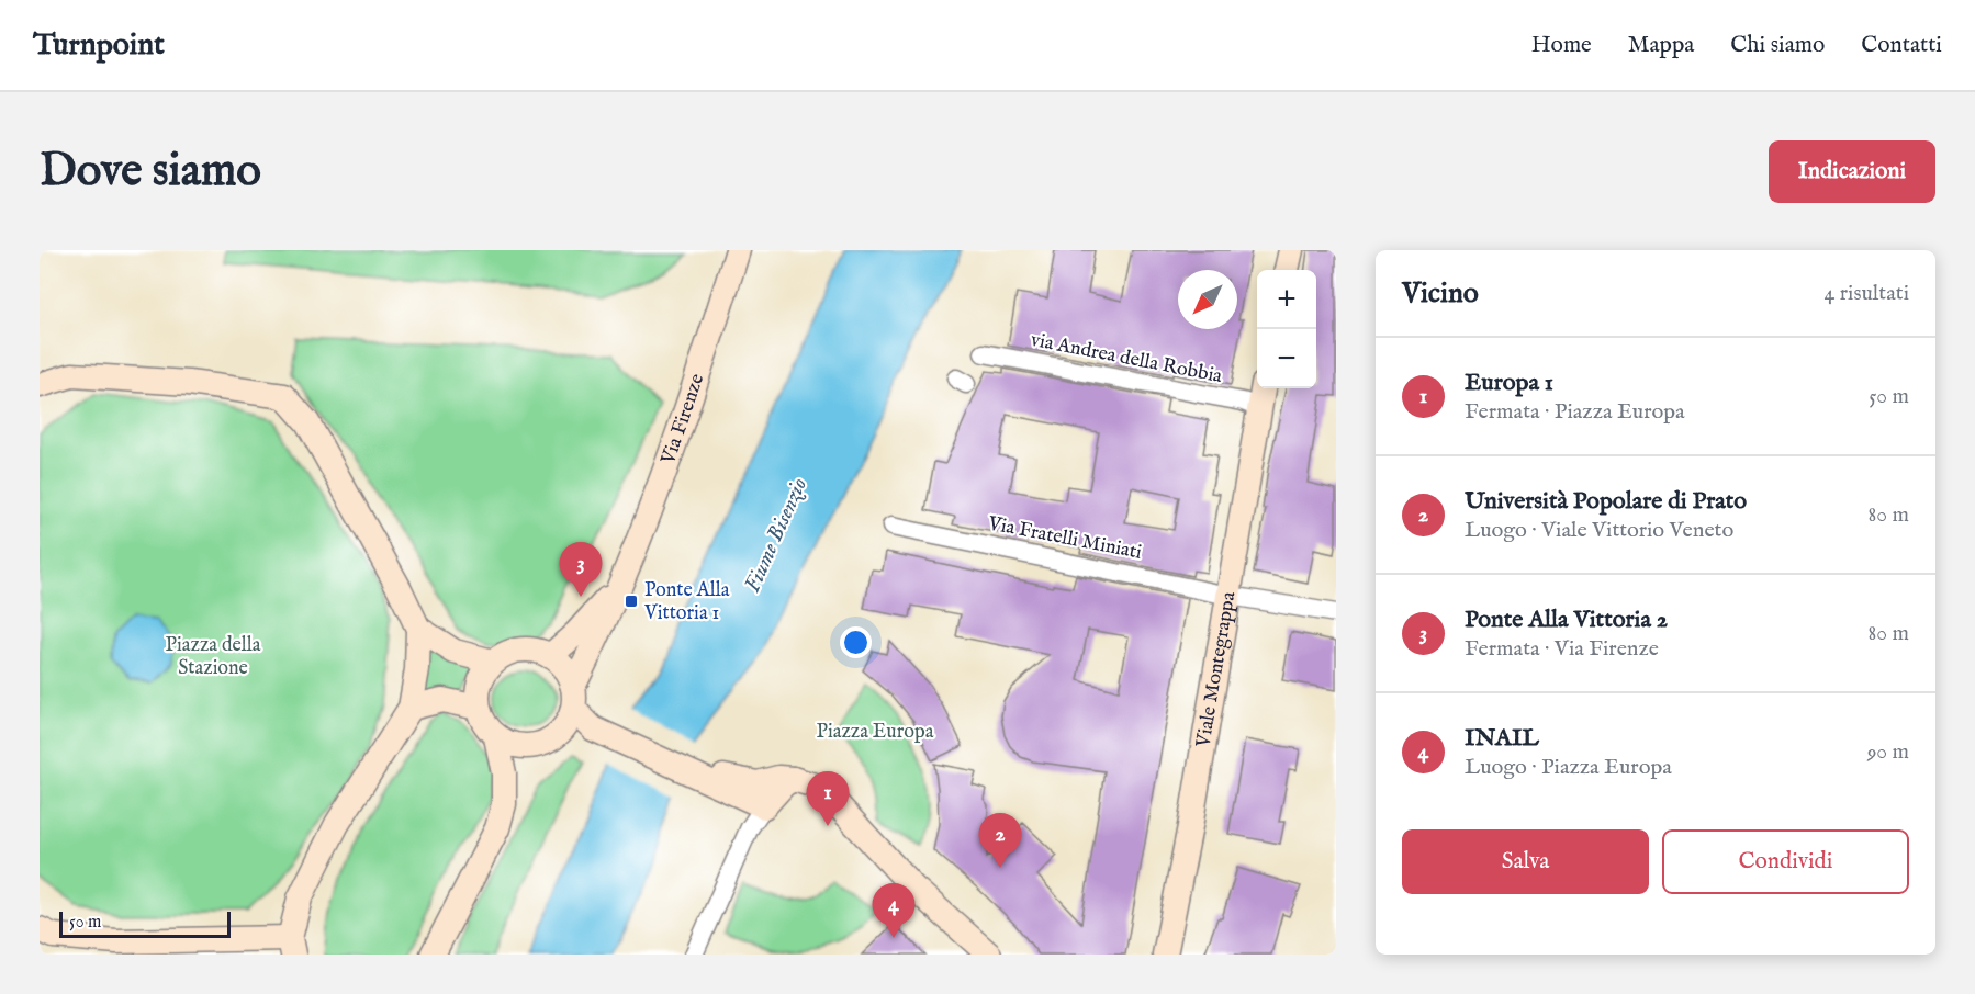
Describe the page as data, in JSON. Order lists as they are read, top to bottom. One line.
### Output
{"streets":{"street":["via Andrea della Robbia","Via Firenze","Via Fratelli Miniati","Viale Montegrappa"]},"crossings":[["via Andrea della Robbia","Viale Montegrappa"],["Via Fratelli Miniati","Viale Montegrappa"]],"water":["Fiume Bisenzio"],"parks":["Piazza della Stazione","Piazza Europa"],"places":{"transit":["Ponte Alla Vittoria 1"]},"scale_bar":"50 m","north":"bottom left","page":{"header":"Turnpoint","nav":["Home","Mappa","Chi siamo","Contatti"],"buttons":["Indicazioni",["Salva","Condividi"]],"title":"Dove siamo","heading":["Vicino","4 risultati"],"map_buttons":["+","−"],"list":[{"mark":"1","name":"Europa 1","note":"Fermata · Piazza Europa","value":"50 m"},{"mark":"2","name":"Università Popolare di Prato","note":"Luogo · Viale Vittorio Veneto","value":"80 m"},{"mark":"3","name":"Ponte Alla Vittoria 2","note":"Fermata · Via Firenze","value":"80 m"},{"mark":"4","name":"INAIL","note":"Luogo · Piazza Europa","value":"90 m"}],"pins":["3","1","2","4"],"scale":"50 m"}}
